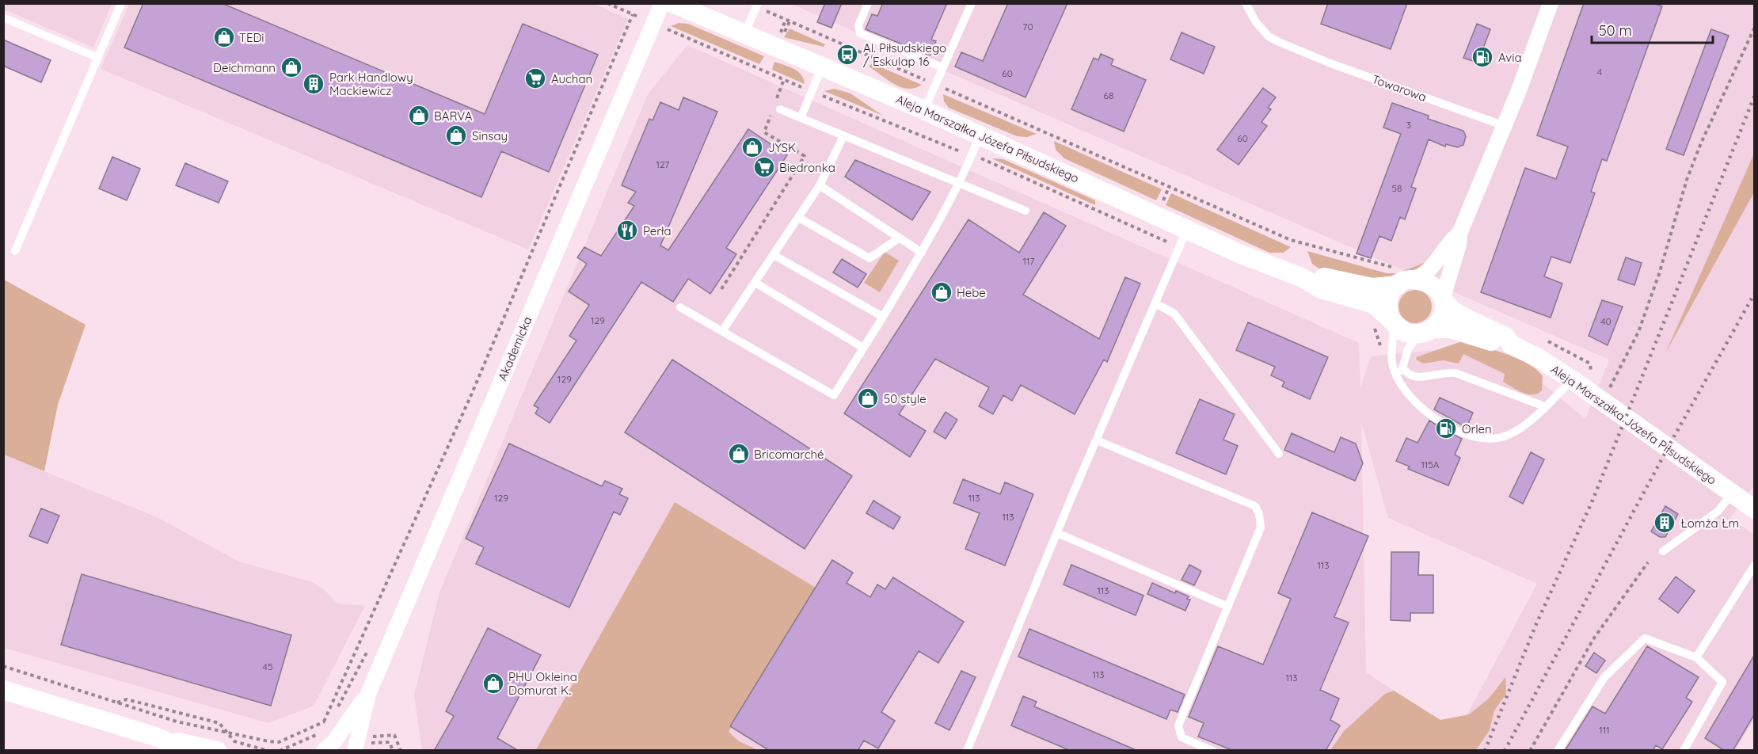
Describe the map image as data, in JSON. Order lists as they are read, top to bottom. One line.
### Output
{"streets":{"street":["Aleja Marszałka Józefa Piłsudskiego","Akademicka"],"lane":["Towarowa"]},"places":{"shop":["TEDi","Deichmann","BARVA","Sinsay","JYSK","Hebe","50 style","Bricomarché","PHU Okleina Domurat K."],"bus stop":["Al. Piłsudskiego / Eskulap 16"],"fuel station":["Avia","Orlen"],"supermarket":["Auchan","Biedronka"],"building":["Park Handlowy Mackiewicz","Łomża Łm"],"restaurant":["Perła"]},"house_numbers":["70","4","60","68","3","60","127","58","117","129","40","129","115A","129","113","113","113","113","45","113","113","111"],"scale_bar":"50 m"}
